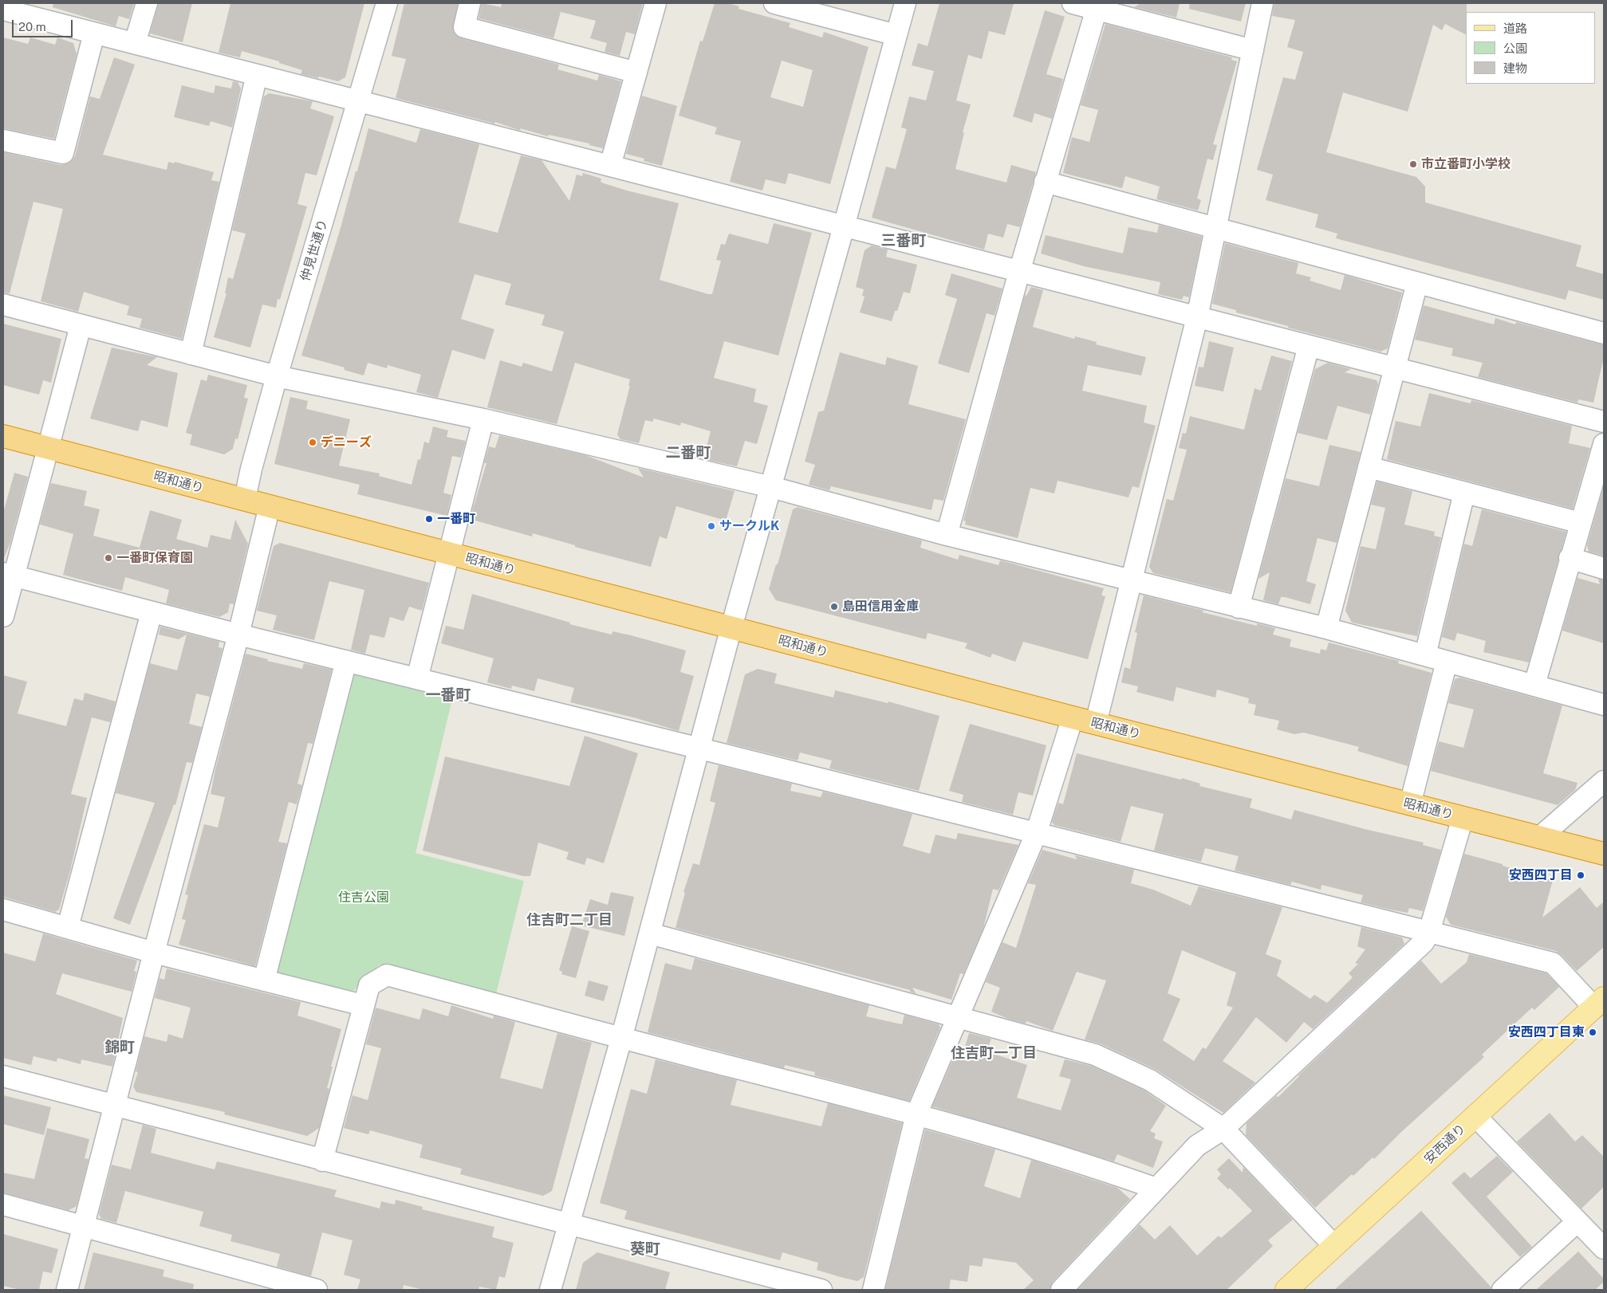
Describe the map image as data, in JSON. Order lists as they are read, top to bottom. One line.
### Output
{"streets":{"highway":["昭和通り"],"main road":["安西通り"],"street":["仲見世通り"]},"crossings":[["仲見世通り","昭和通り"]],"districts":["三番町","二番町","一番町","住吉町二丁目","錦町","住吉町一丁目","葵町"],"parks":["住吉公園"],"places":["市立番町小学校","デニーズ","一番町","サークルK","一番町保育園","島田信用金庫","安西四丁目","安西四丁目東"],"legend":["道路","公園","建物"],"scale_bar":"20 m"}
